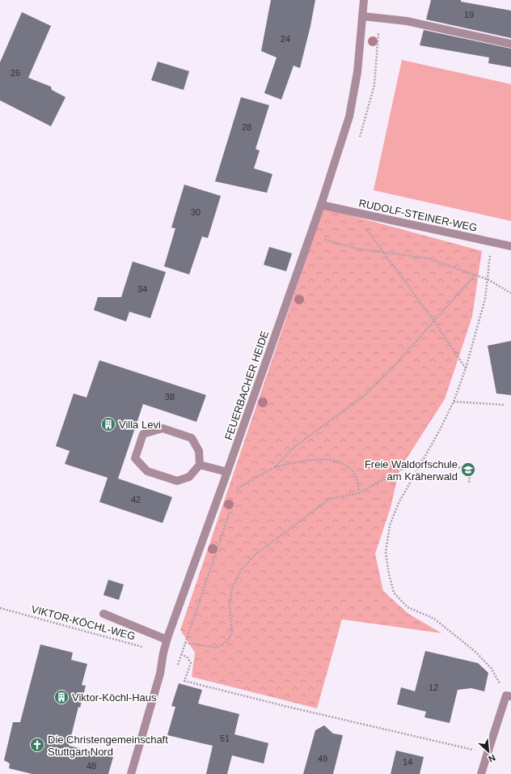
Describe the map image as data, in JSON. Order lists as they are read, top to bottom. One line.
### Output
{"streets":{"street":["RUDOLF-STEINER-WEG","FEUERBACHER HEIDE"],"path":["VIKTOR-KÖCHL-WEG"]},"crossings":[["RUDOLF-STEINER-WEG","FEUERBACHER HEIDE"],["FEUERBACHER HEIDE","VIKTOR-KÖCHL-WEG"]],"places":{"building":["Villa Levi","Viktor-Köchl-Haus"],"school or university":["Freie Waldorfschule am Kräherwald"],"church":["Die Christengemeinschaft Stuttgart Nord"]},"house_numbers":["19","24","26","28","30","34","38","42","12","51","49","14","48"],"north":"bottom right"}
